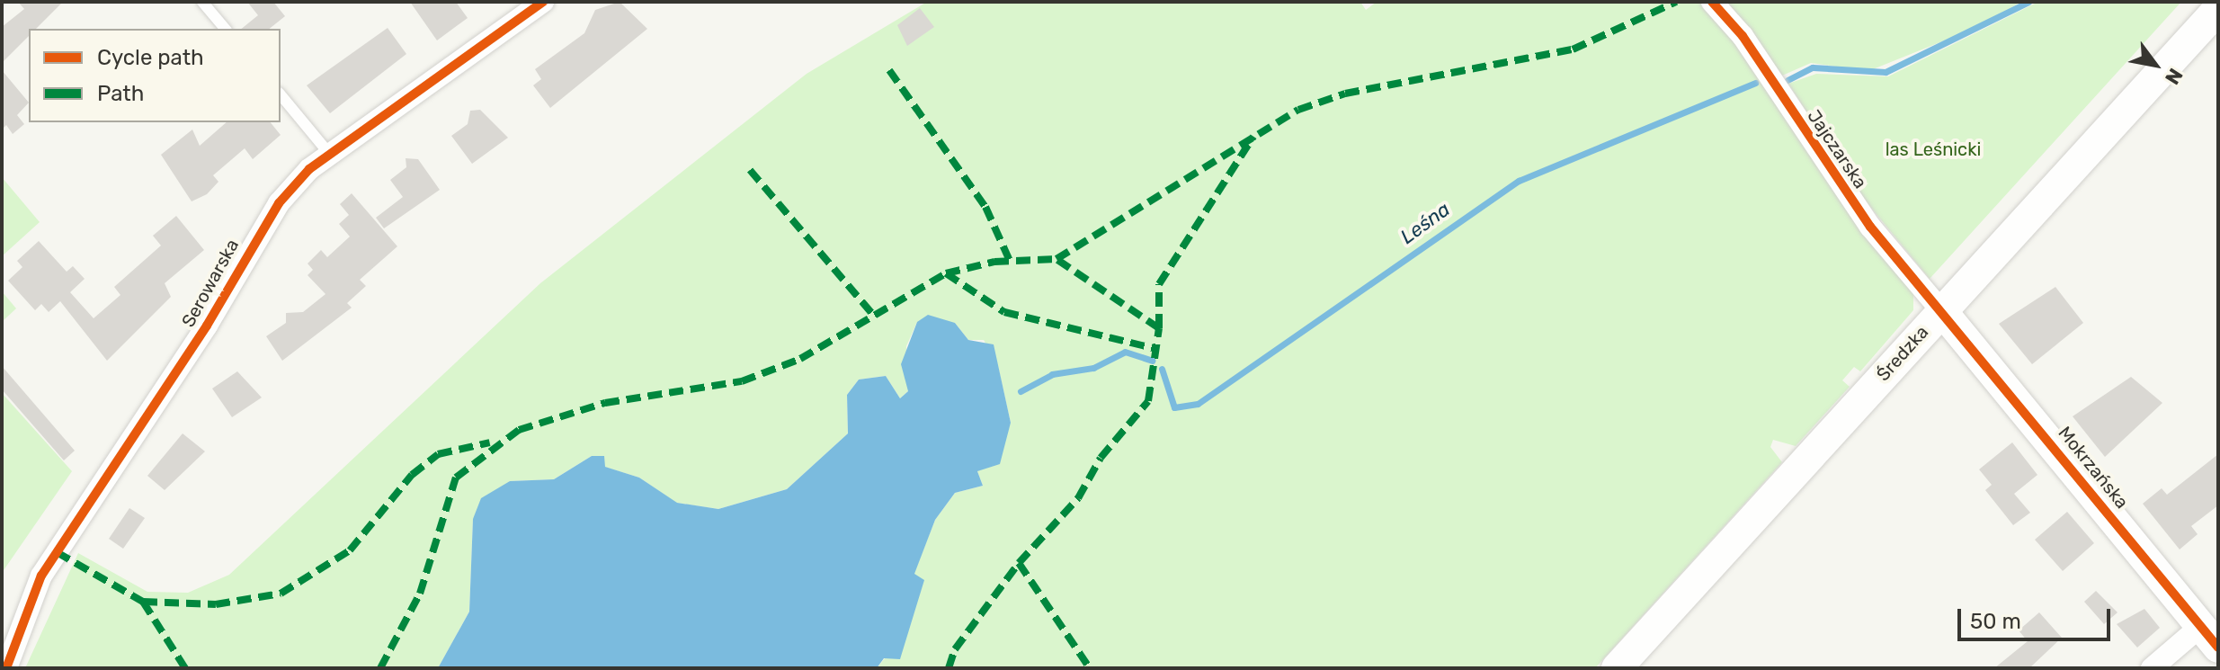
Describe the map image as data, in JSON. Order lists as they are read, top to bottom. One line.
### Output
{"streets":{"main road":["Średzka","Mokrzańska"],"street":["Jajczarska","Serowarska"]},"crossings":[["Jajczarska","Średzka"],["Jajczarska","Mokrzańska"],["Średzka","Mokrzańska"]],"water":["Leśna"],"parks":["las Leśnicki"],"legend":["Cycle path","Path"],"scale_bar":"50 m","north":"bottom right"}
